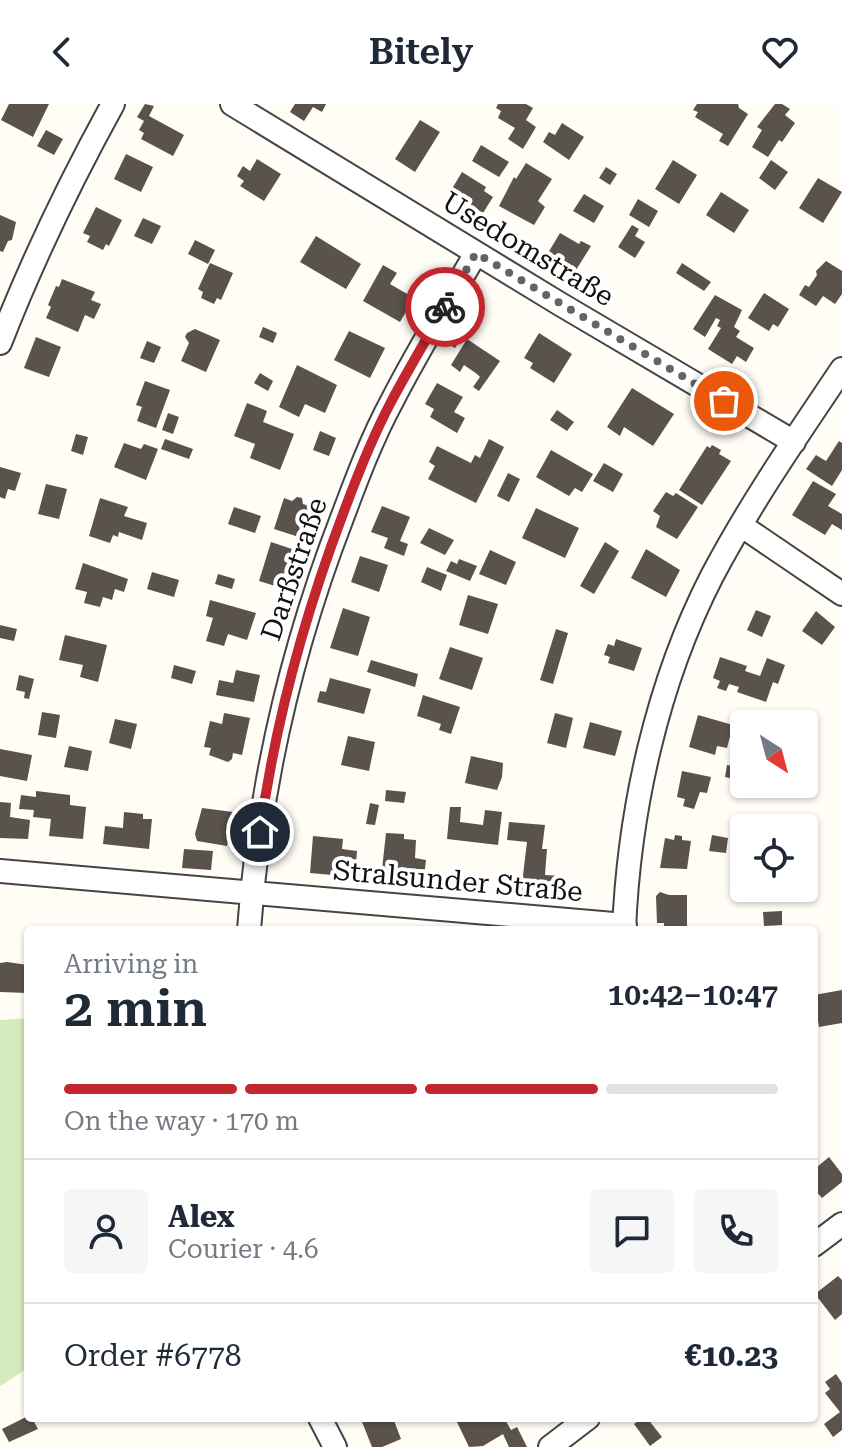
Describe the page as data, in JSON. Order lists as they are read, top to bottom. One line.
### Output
{"streets":{"street":["Usedomstraße","Darßstraße","Stralsunder Straße"]},"crossings":[["Usedomstraße","Darßstraße"],["Darßstraße","Stralsunder Straße"]],"north":"bottom right","page":{"header":"Bitely","heading":["2 min","Arriving in","10:42–10:47"],"panel":["Alex","Courier · 4.6","Order #6778","€10.23"],"bar":"On the way · 170 m"}}
